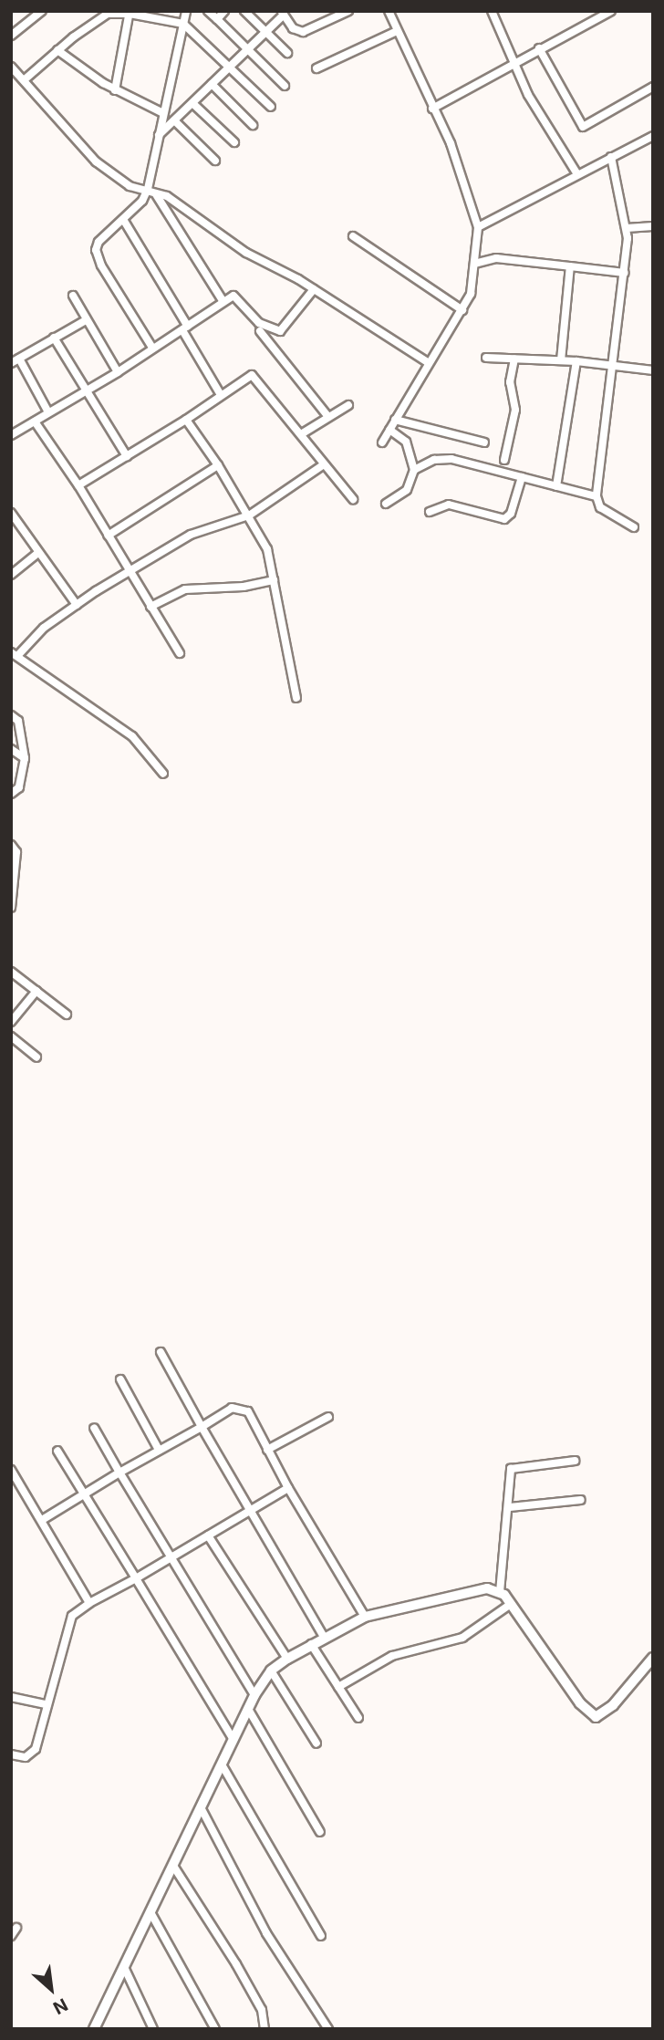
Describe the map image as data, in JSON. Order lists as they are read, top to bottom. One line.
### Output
{"north":"bottom right"}
